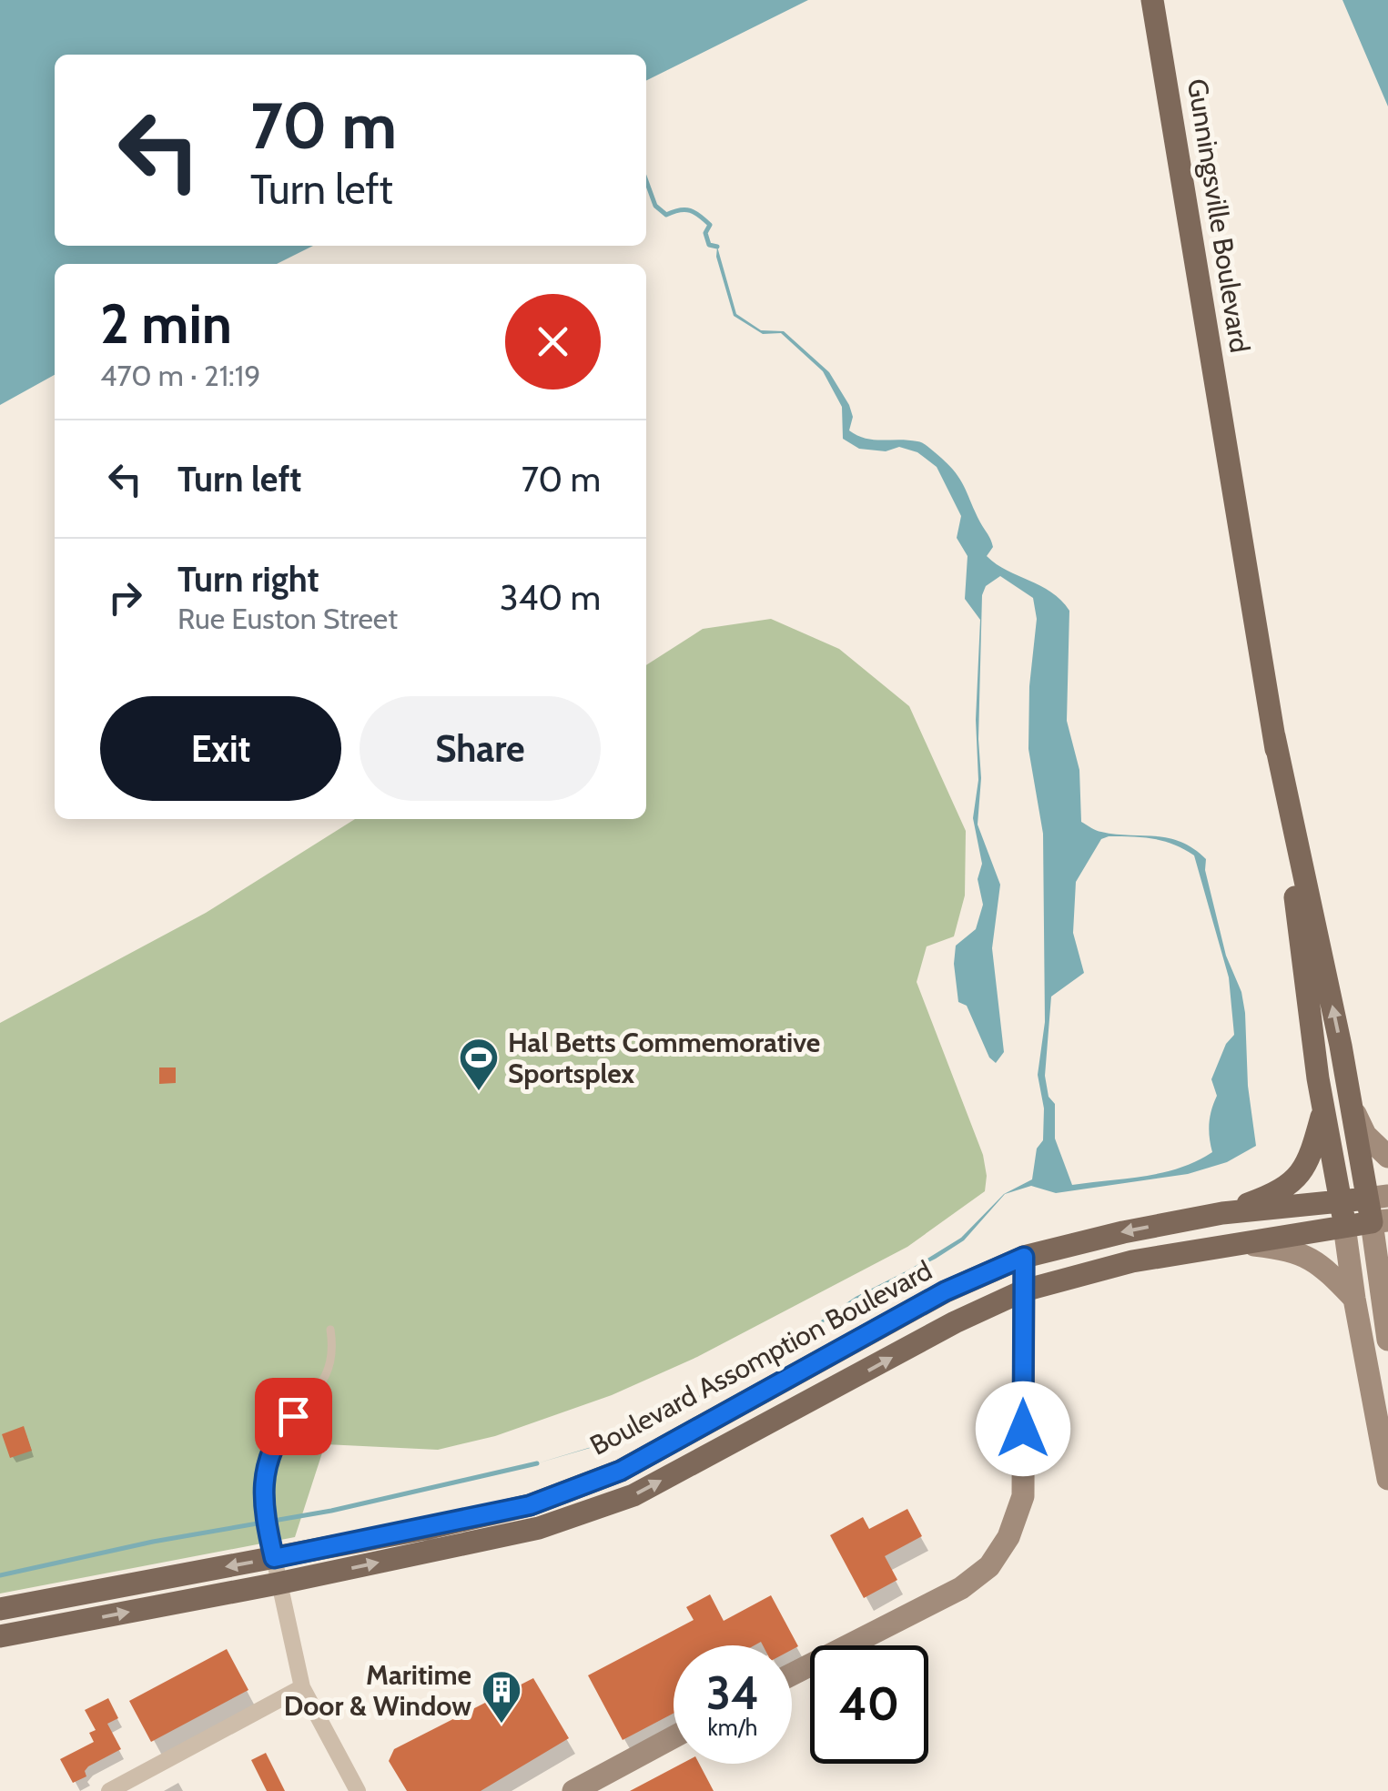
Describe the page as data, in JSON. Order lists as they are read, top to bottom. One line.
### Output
{"streets":{"main road":["Gunningsville Boulevard","Boulevard Assomption Boulevard"]},"places":{"sports":["Hal Betts Commemorative Sportsplex"],"building":["Maritime Door & Window"]},"page":{"turn":["70 m","Turn left"],"heading":["2 min","470 m · 21:19"],"list":[{"name":"Turn left","value":"70 m"},{"name":"Turn right","note":"Rue Euston Street","value":"340 m"}],"buttons":["Exit","Share"],"speed":"34 km/h","limit":"40"}}
